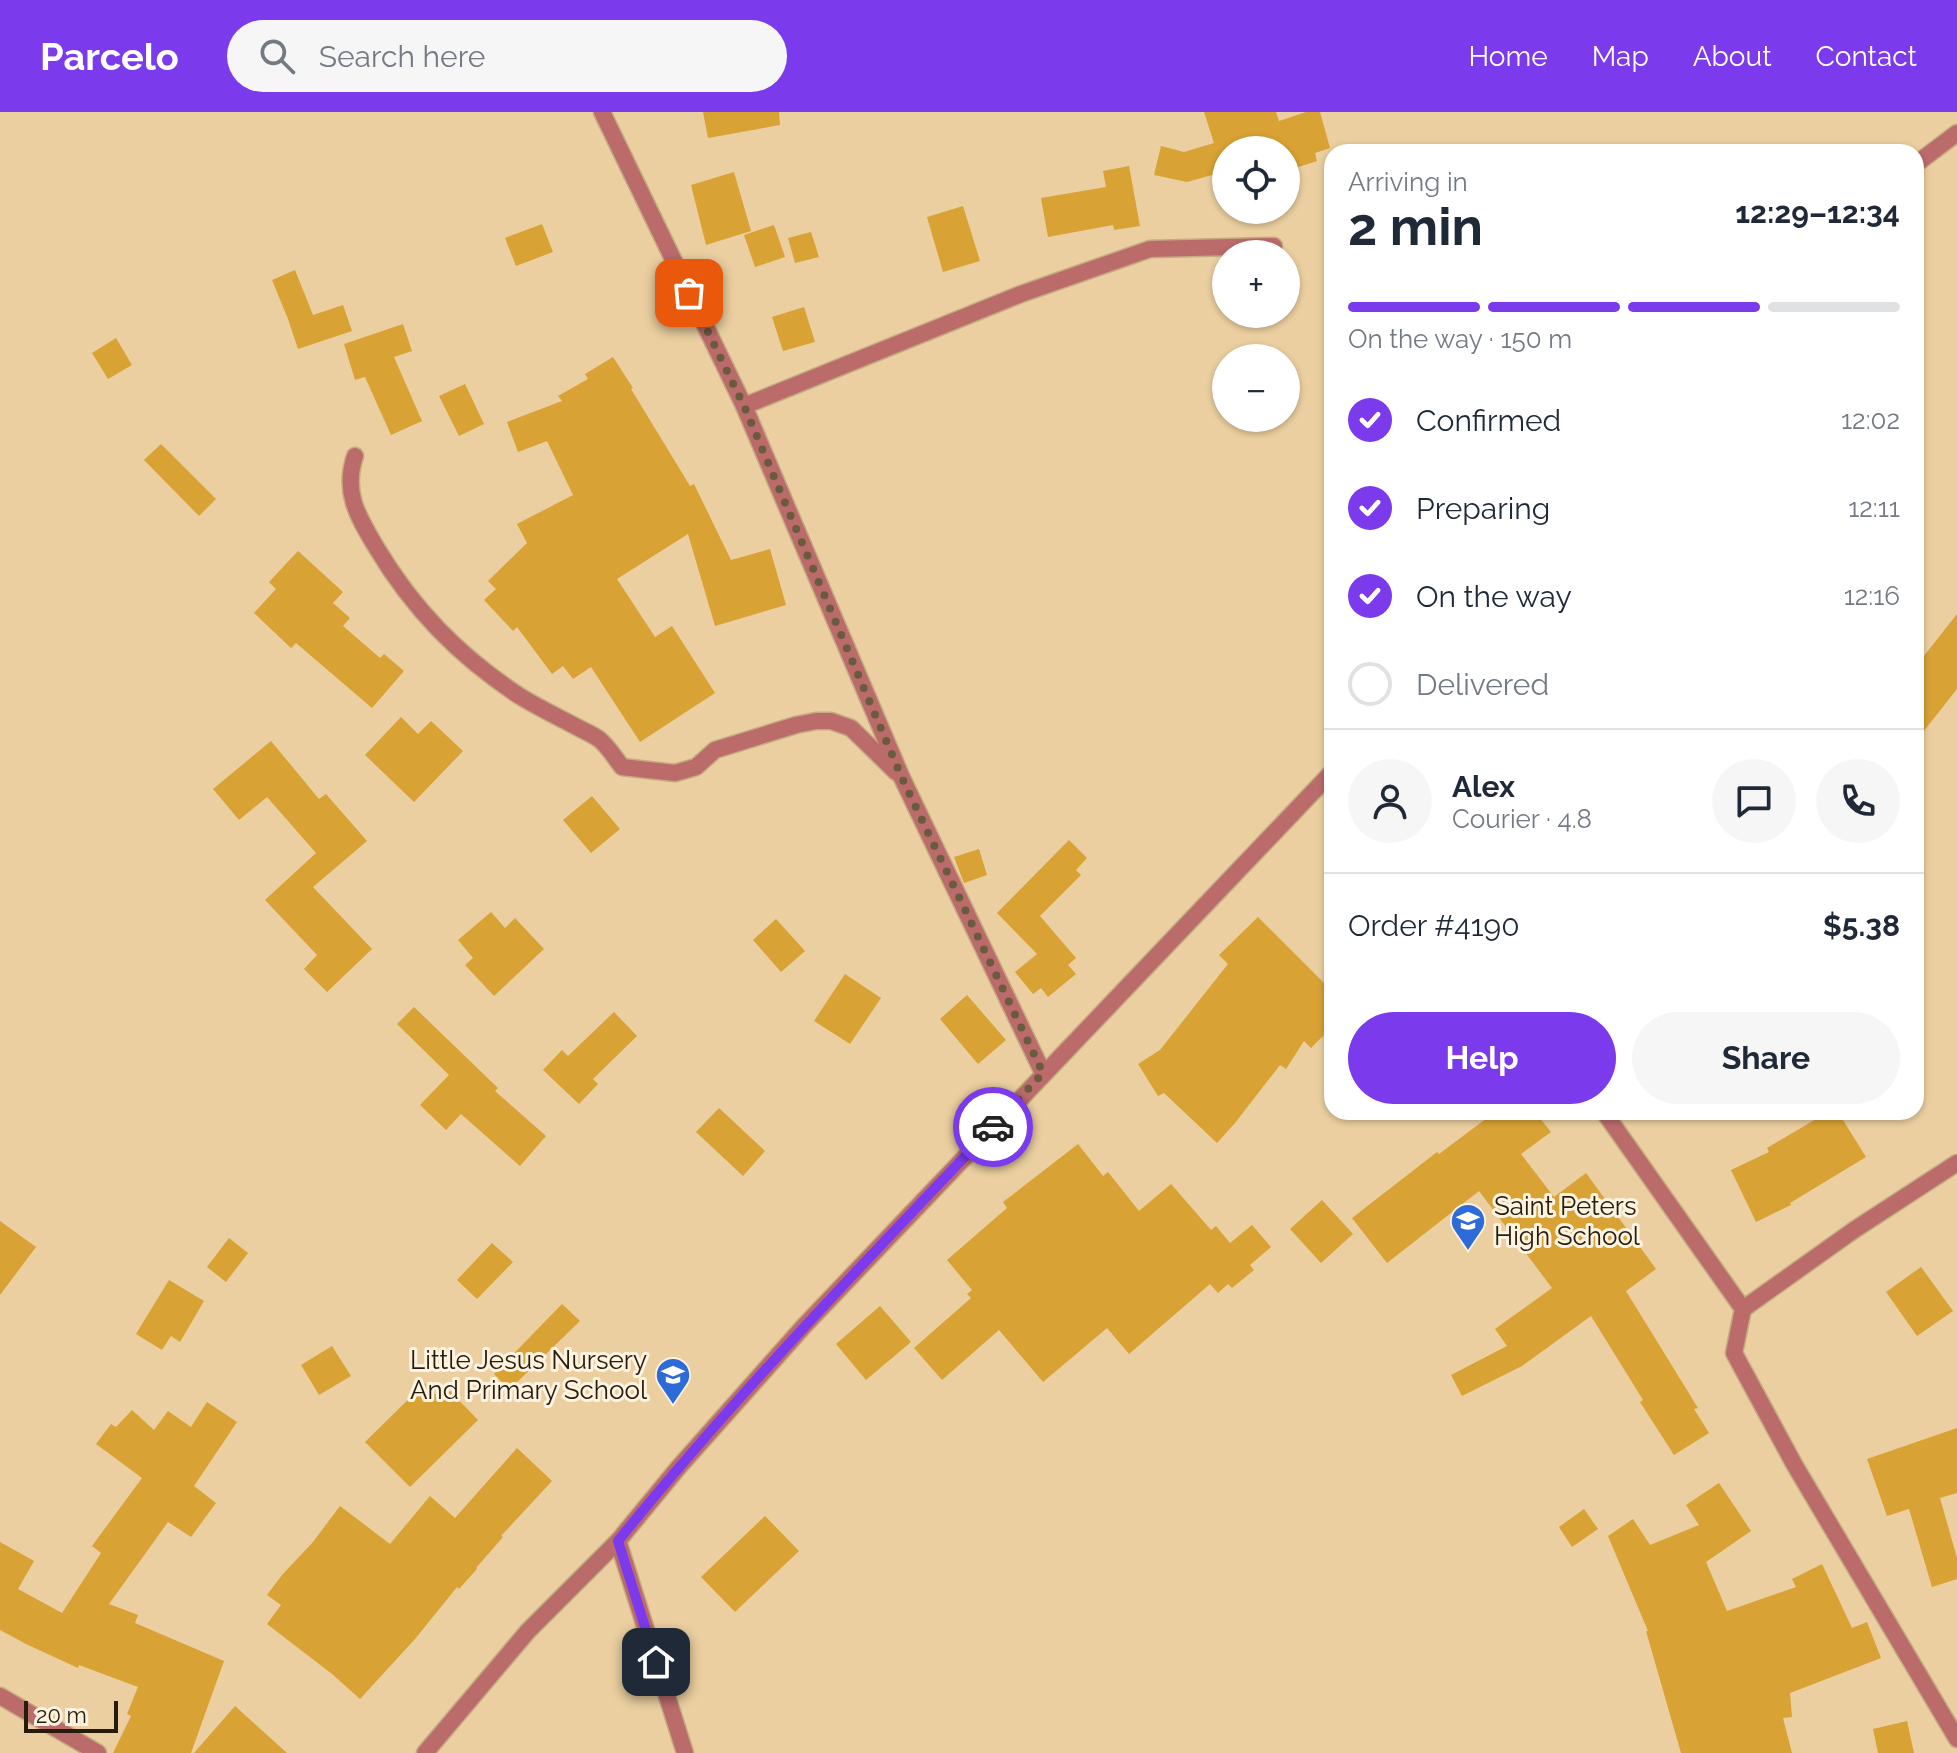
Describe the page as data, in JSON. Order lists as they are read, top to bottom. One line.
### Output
{"places":{"school or university":["Saint Peters High School","Little Jesus Nursery And Primary School"]},"scale_bar":"20 m","page":{"header":"Parcelo","search":"Search here","nav":["Home","Map","About","Contact"],"map_buttons":["+","−"],"heading":["2 min","Arriving in","12:29–12:34"],"panel":["Alex","Courier · 4.8","Order #4190","$5.38"],"bar":"On the way · 150 m","list":[["Confirmed","12:02"],["Preparing","12:11"],["On the way","12:16"],"Delivered"],"buttons":["Help","Share"],"scale":"20 m"}}
